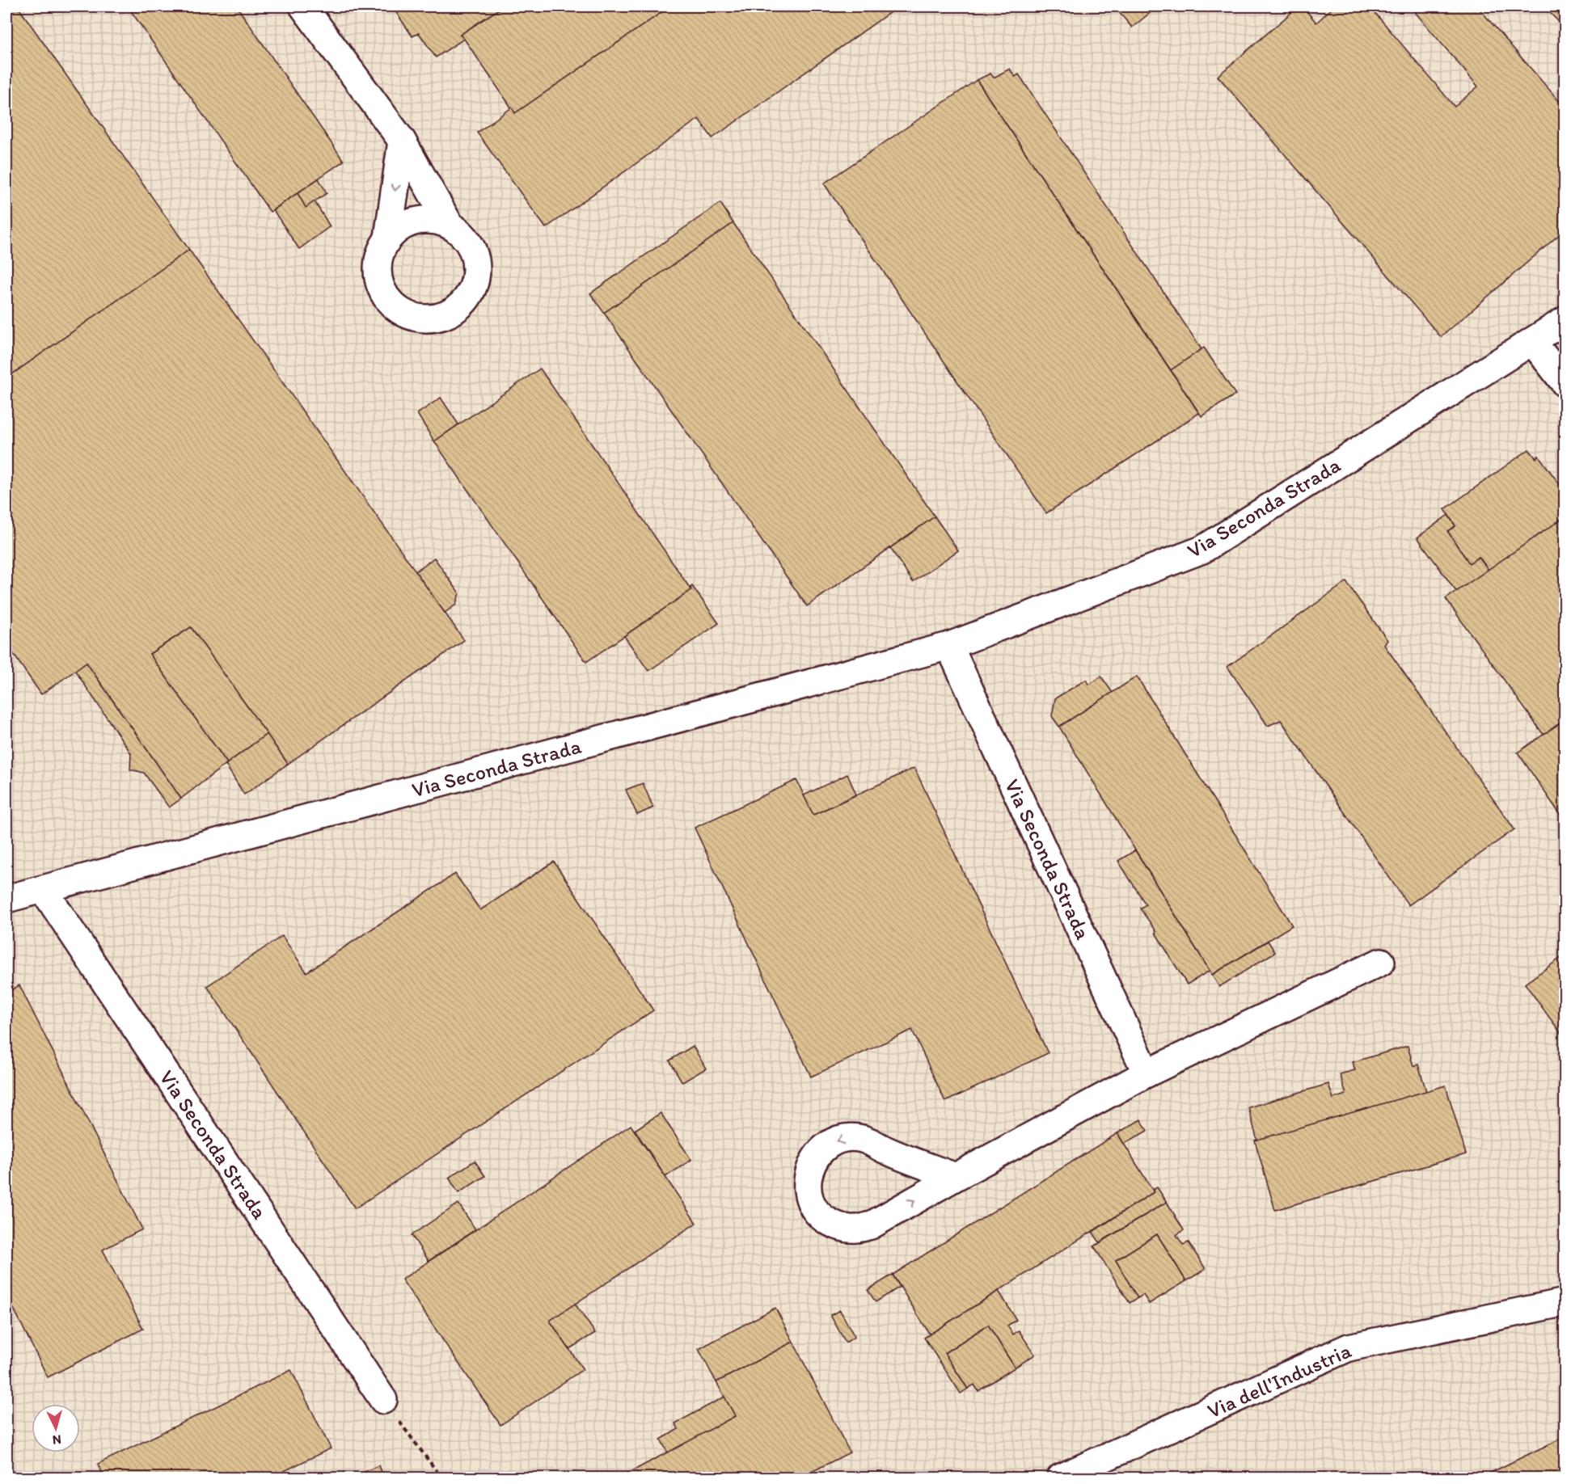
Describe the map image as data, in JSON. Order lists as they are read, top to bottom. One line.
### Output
{"streets":{"street":["Via Seconda Strada","Via dell'Industria"]},"north":"bottom"}
